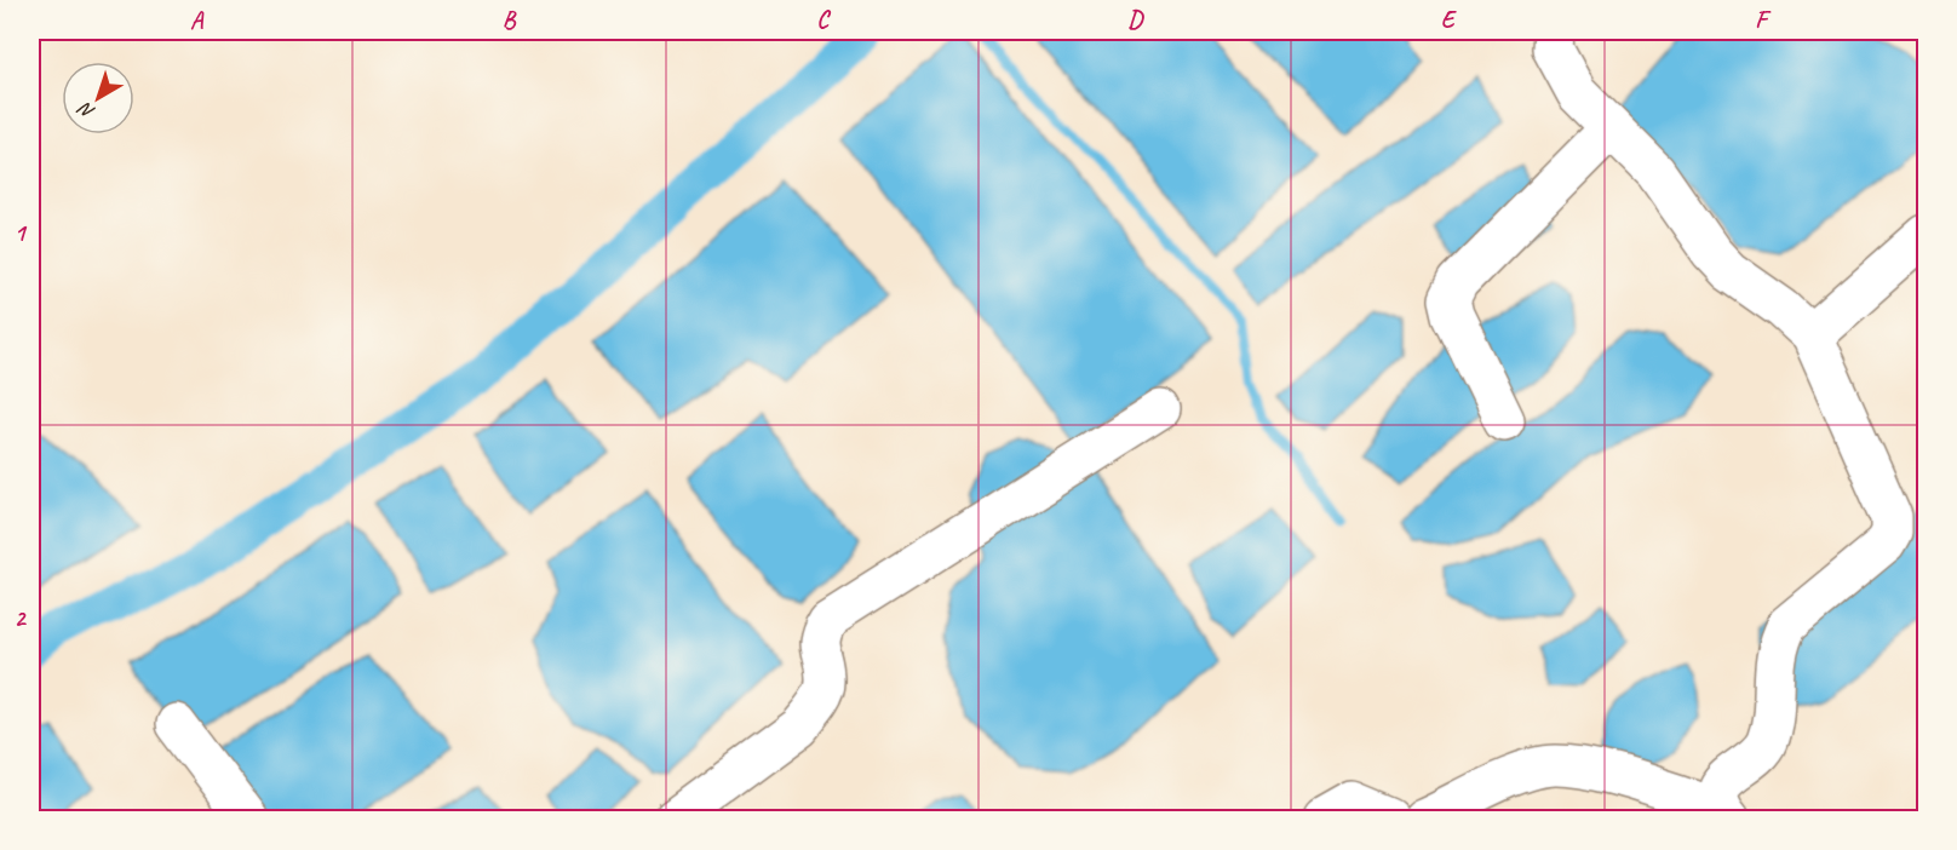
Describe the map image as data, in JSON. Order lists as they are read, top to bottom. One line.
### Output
{"north":"bottom left","grid":{"columns":["A","B","C","D","E","F"],"rows":["1","2"]}}
